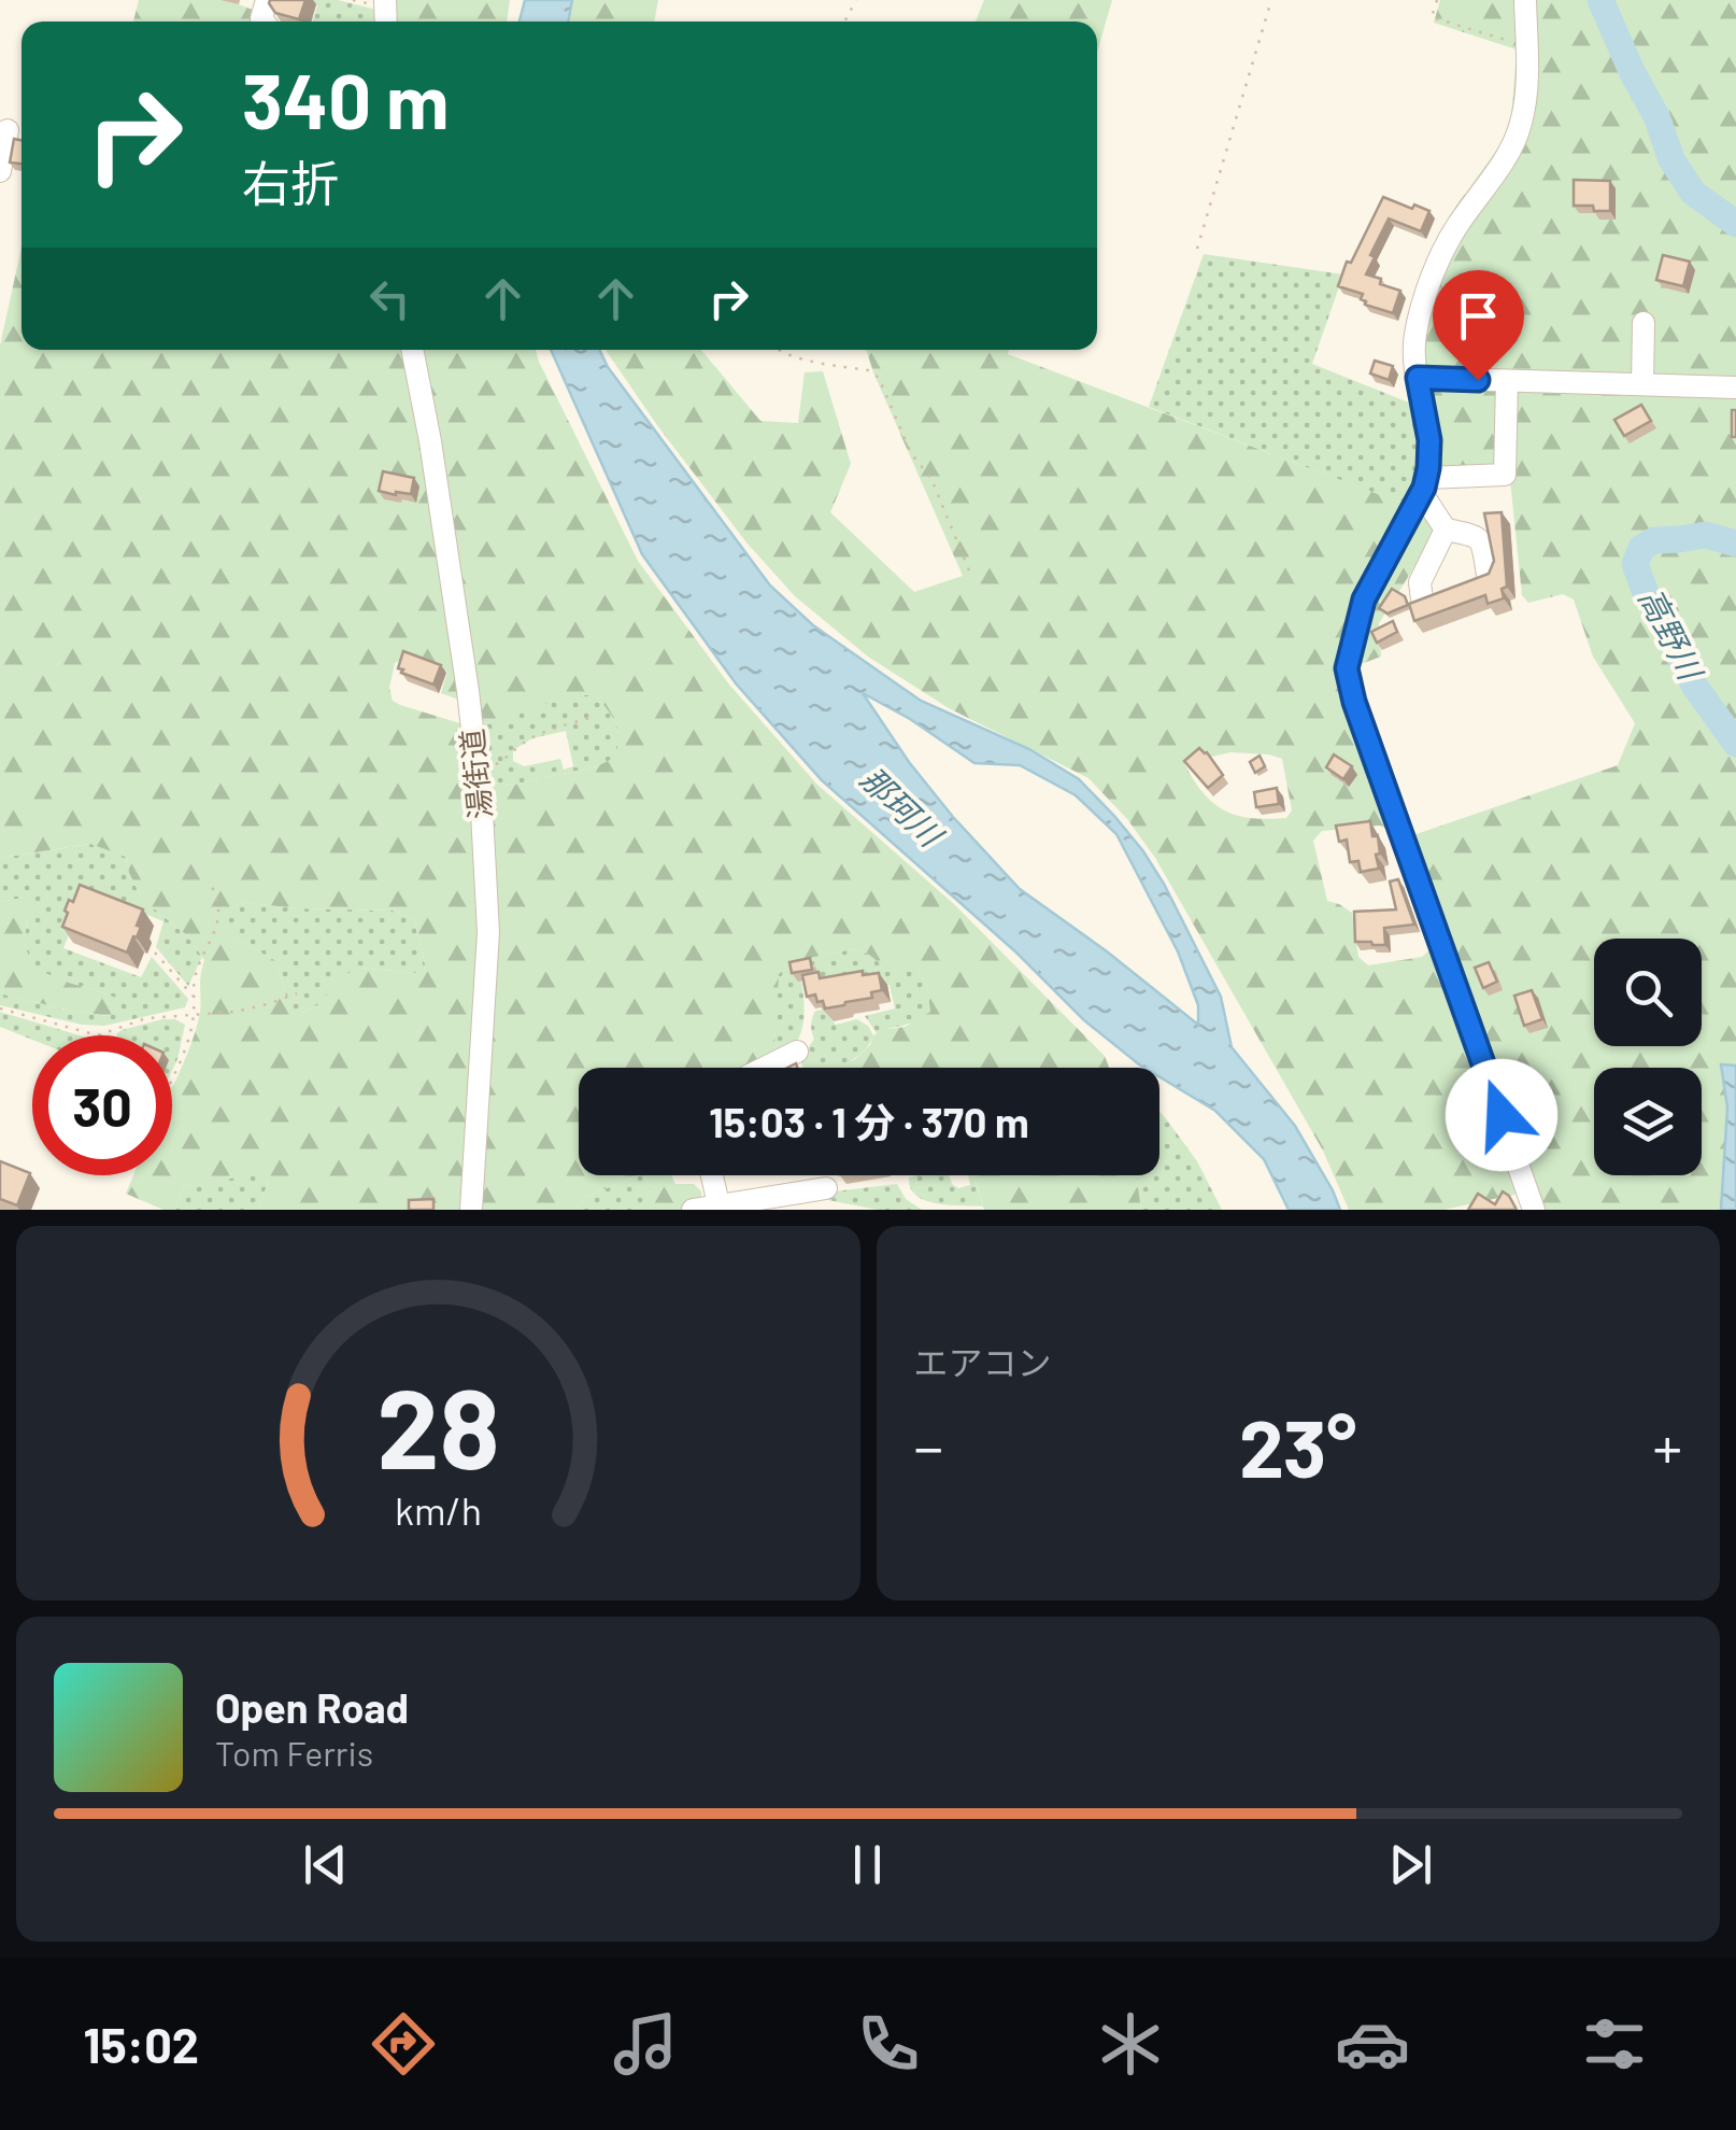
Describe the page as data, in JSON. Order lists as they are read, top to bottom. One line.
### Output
{"streets":{"street":["湯街道"]},"water":["高野川","那珂川"],"page":{"turn":["340 m","右折"],"limit":"30","trip":"15:03 · 1 分 · 370 m","tile":"エアコン","heat":["−","23°","+"],"song":["Open Road","Tom Ferris"],"tabs":"15:02","gauge":["28","km/h"]}}
